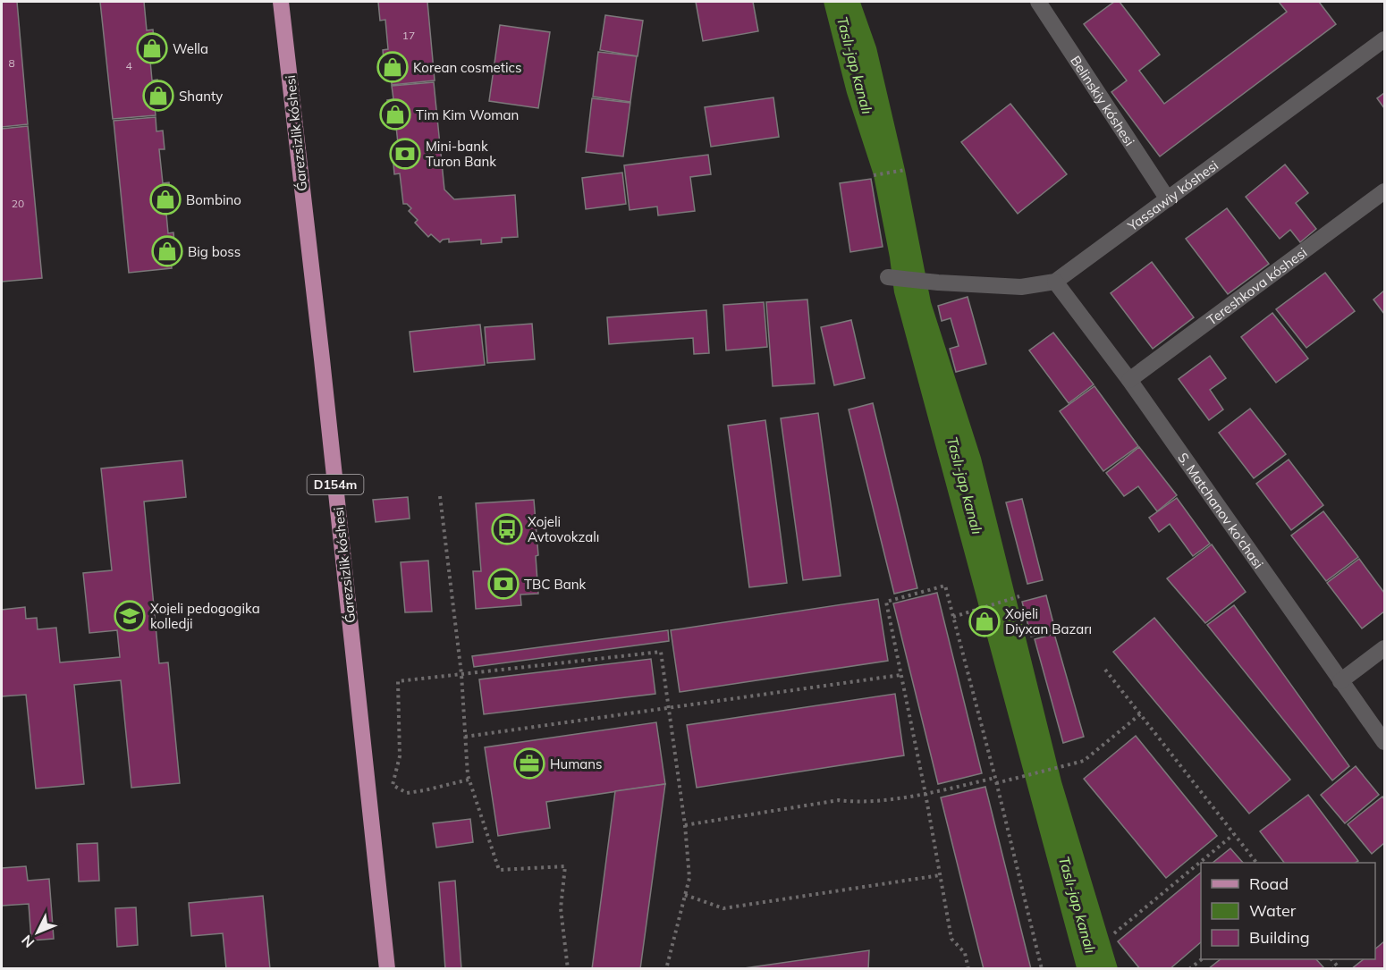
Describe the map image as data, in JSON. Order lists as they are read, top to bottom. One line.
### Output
{"streets":{"main road":["Ǵarezsizlik kóshesi","D154m"],"street":["Belinskiy kóshesi","Yassawiy kóshesi","Tereshkova kóshesi","S. Matchanov ko'chasi"]},"crossings":[["Belinskiy kóshesi","Yassawiy kóshesi"],["Yassawiy kóshesi","S. Matchanov ko'chasi"],["Tereshkova kóshesi","S. Matchanov ko'chasi"]],"water":["Taslı-jap kanalı"],"places":{"shop":["Wella","Korean cosmetics","Shanty","Tim Kim Woman","Bombino","Big boss","Xojeli Diyxan Bazarı"],"bank":["Mini-bank Turon Bank","TBC Bank"],"bus stop":["Xojeli Avtovokzalı"],"school or university":["Xojeli pedogogika kolledji"],"office":["Humans"]},"house_numbers":["17","8","4","20"],"legend":["Road","Water","Building"],"north":"bottom left"}
